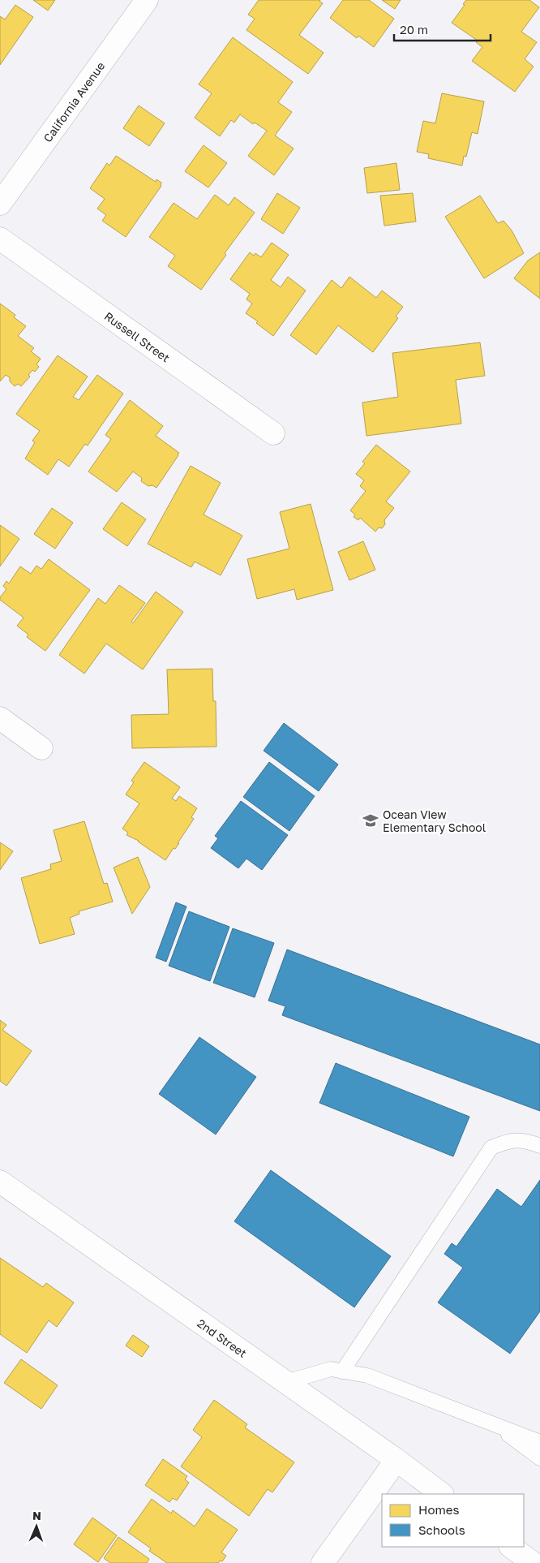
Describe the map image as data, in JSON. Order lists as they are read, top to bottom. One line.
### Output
{"streets":{"street":["California Avenue","Russell Street","2nd Street"]},"places":{"school or university":["Ocean View Elementary School"]},"legend":["Homes","Schools"],"scale_bar":"20 m","north":"top"}
